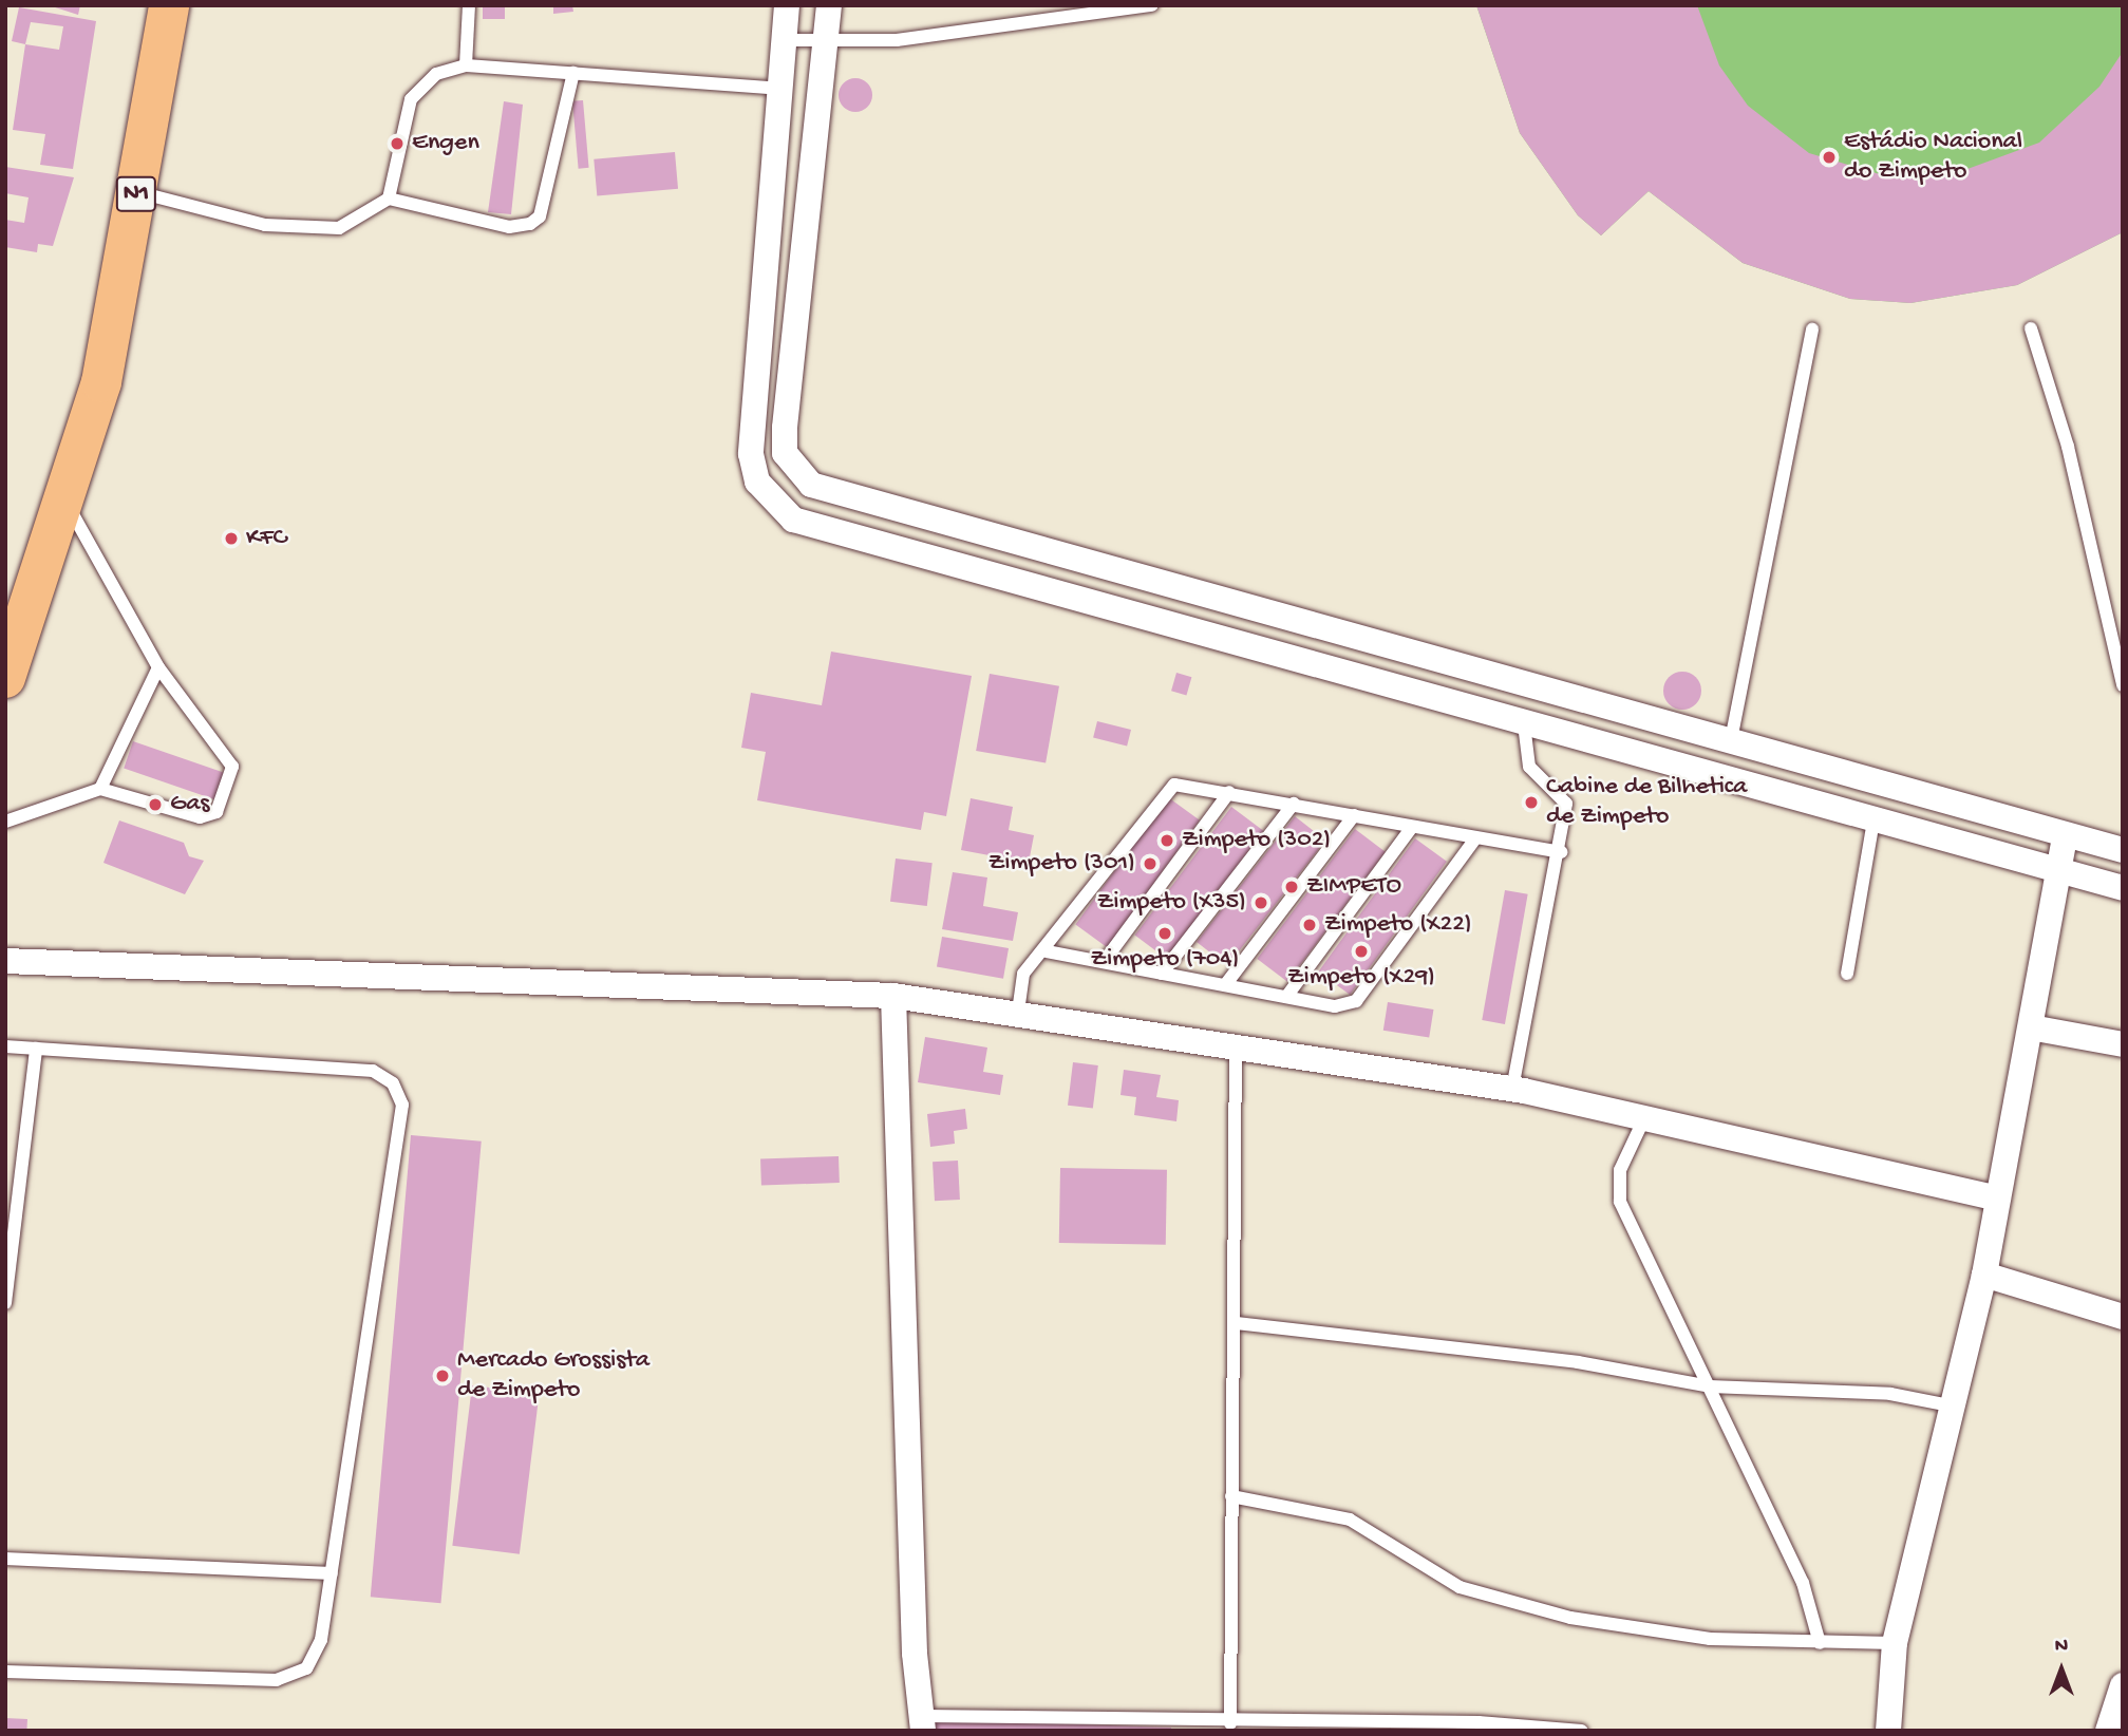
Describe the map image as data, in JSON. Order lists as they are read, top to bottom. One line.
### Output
{"streets":{"highway":["N1"]},"places":["Engen","Estádio Nacional do Zimpeto","KFC","Cabine de Bilhetica de Zimpeto","Gas","Zimpeto (302)","Zimpeto (301)","ZIMPETO","Zimpeto (X35)","Zimpeto (X22)","Zimpeto (704)","Zimpeto (X29)","Mercado Grossista de Zimpeto"],"north":"top"}
